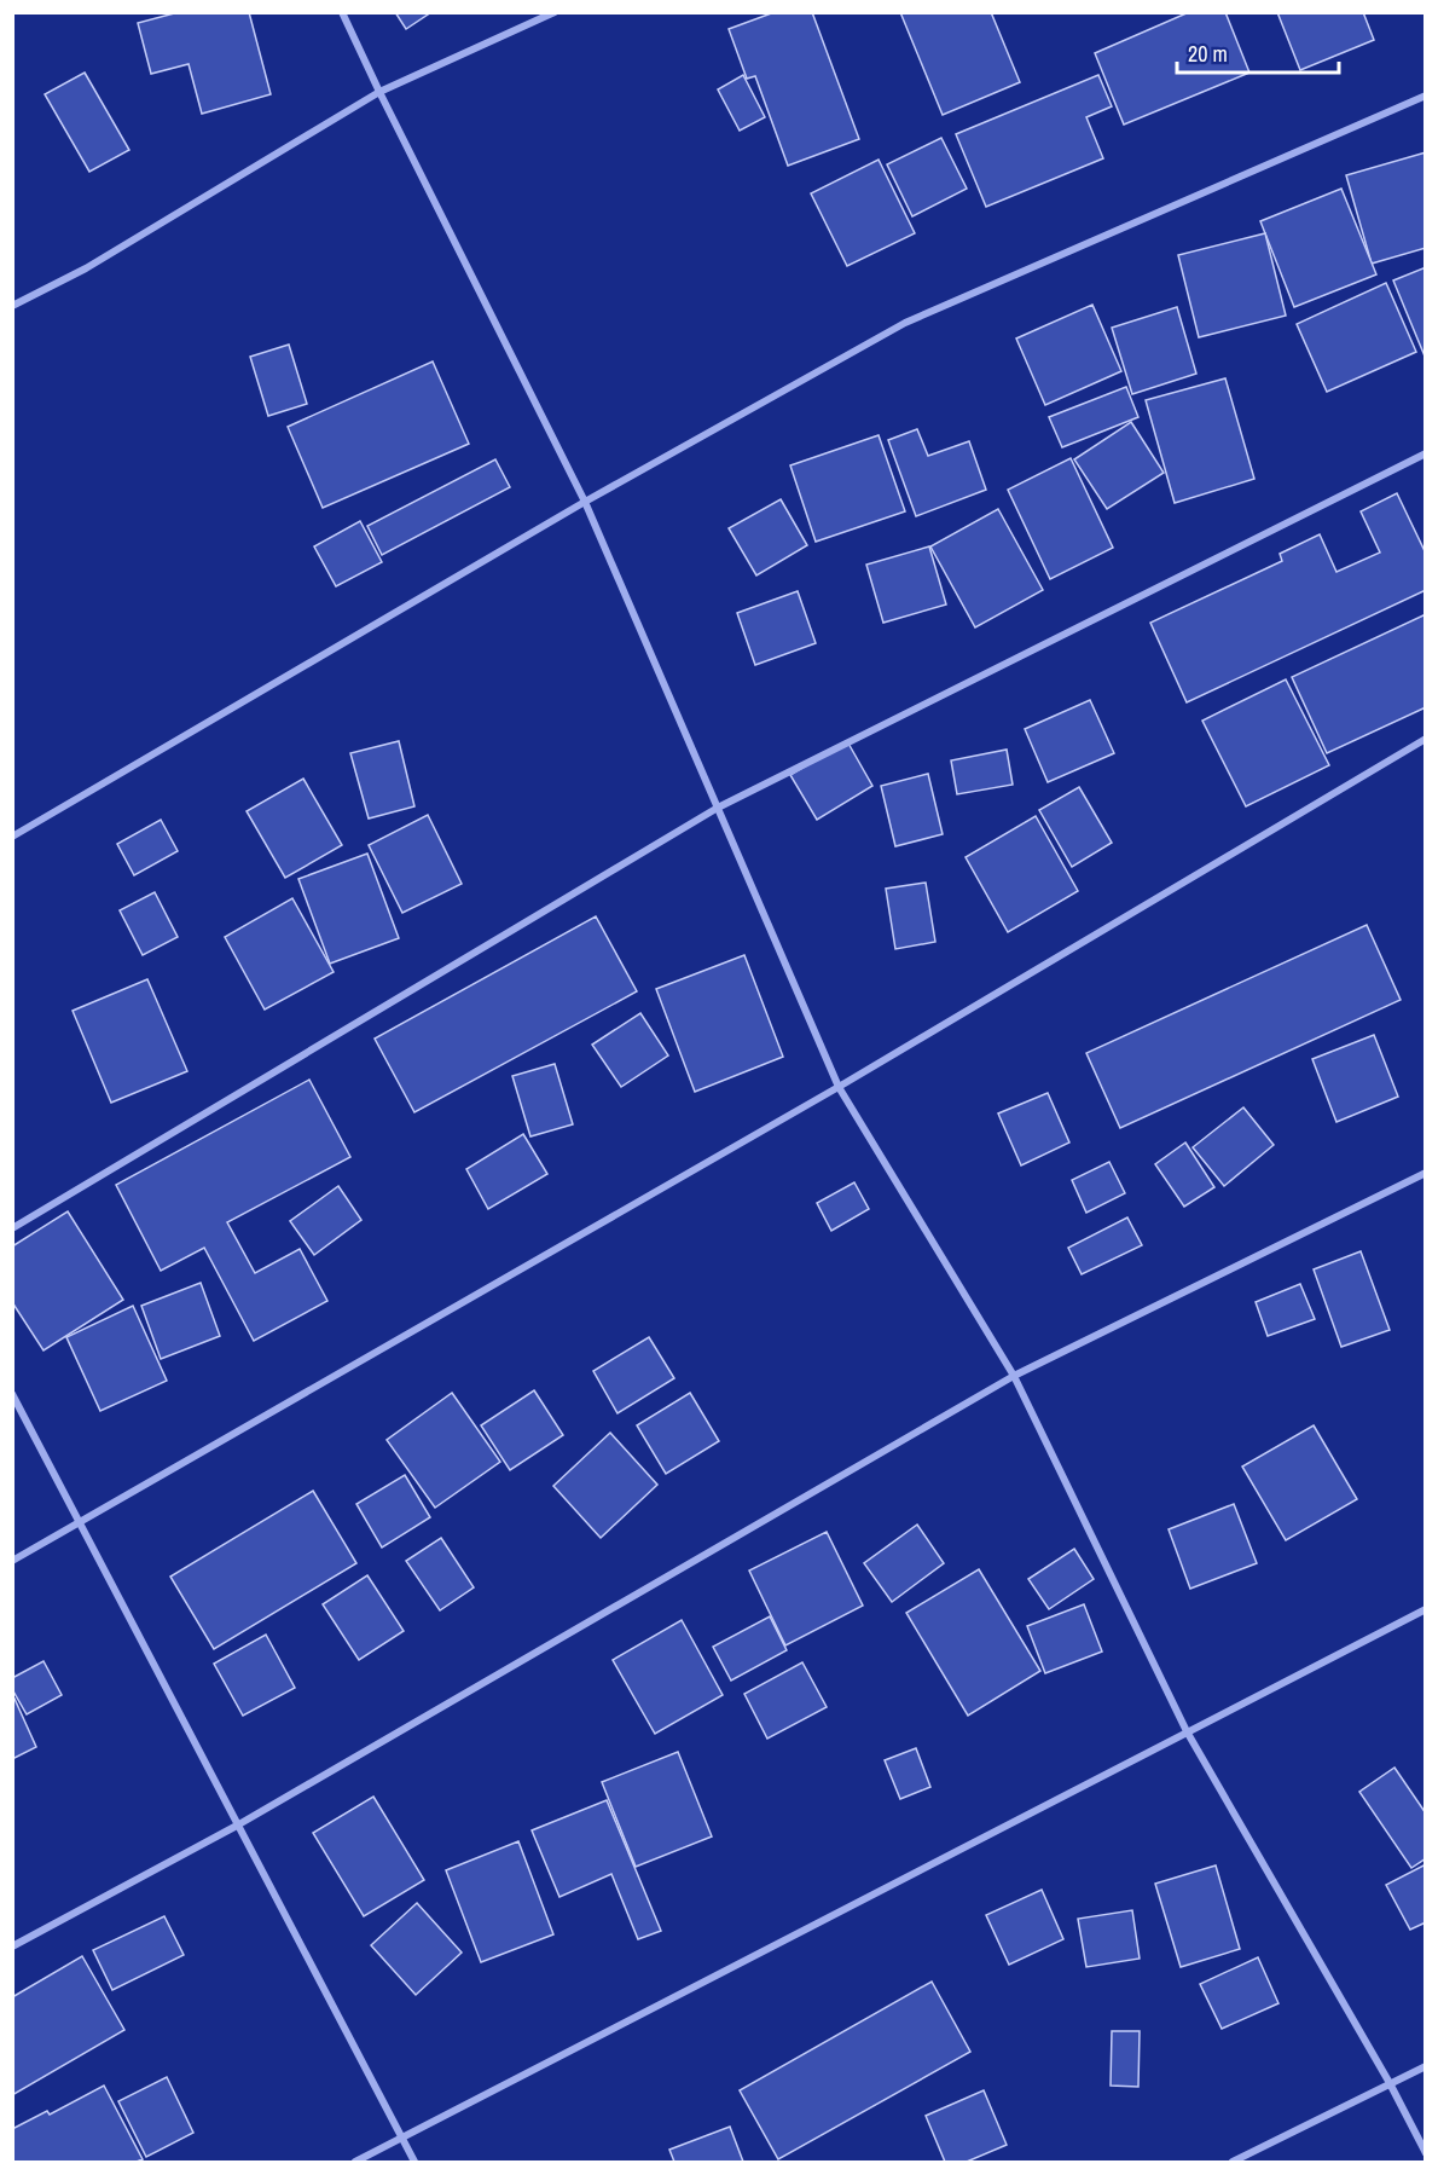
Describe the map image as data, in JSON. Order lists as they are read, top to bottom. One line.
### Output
{"scale_bar":"20 m"}
